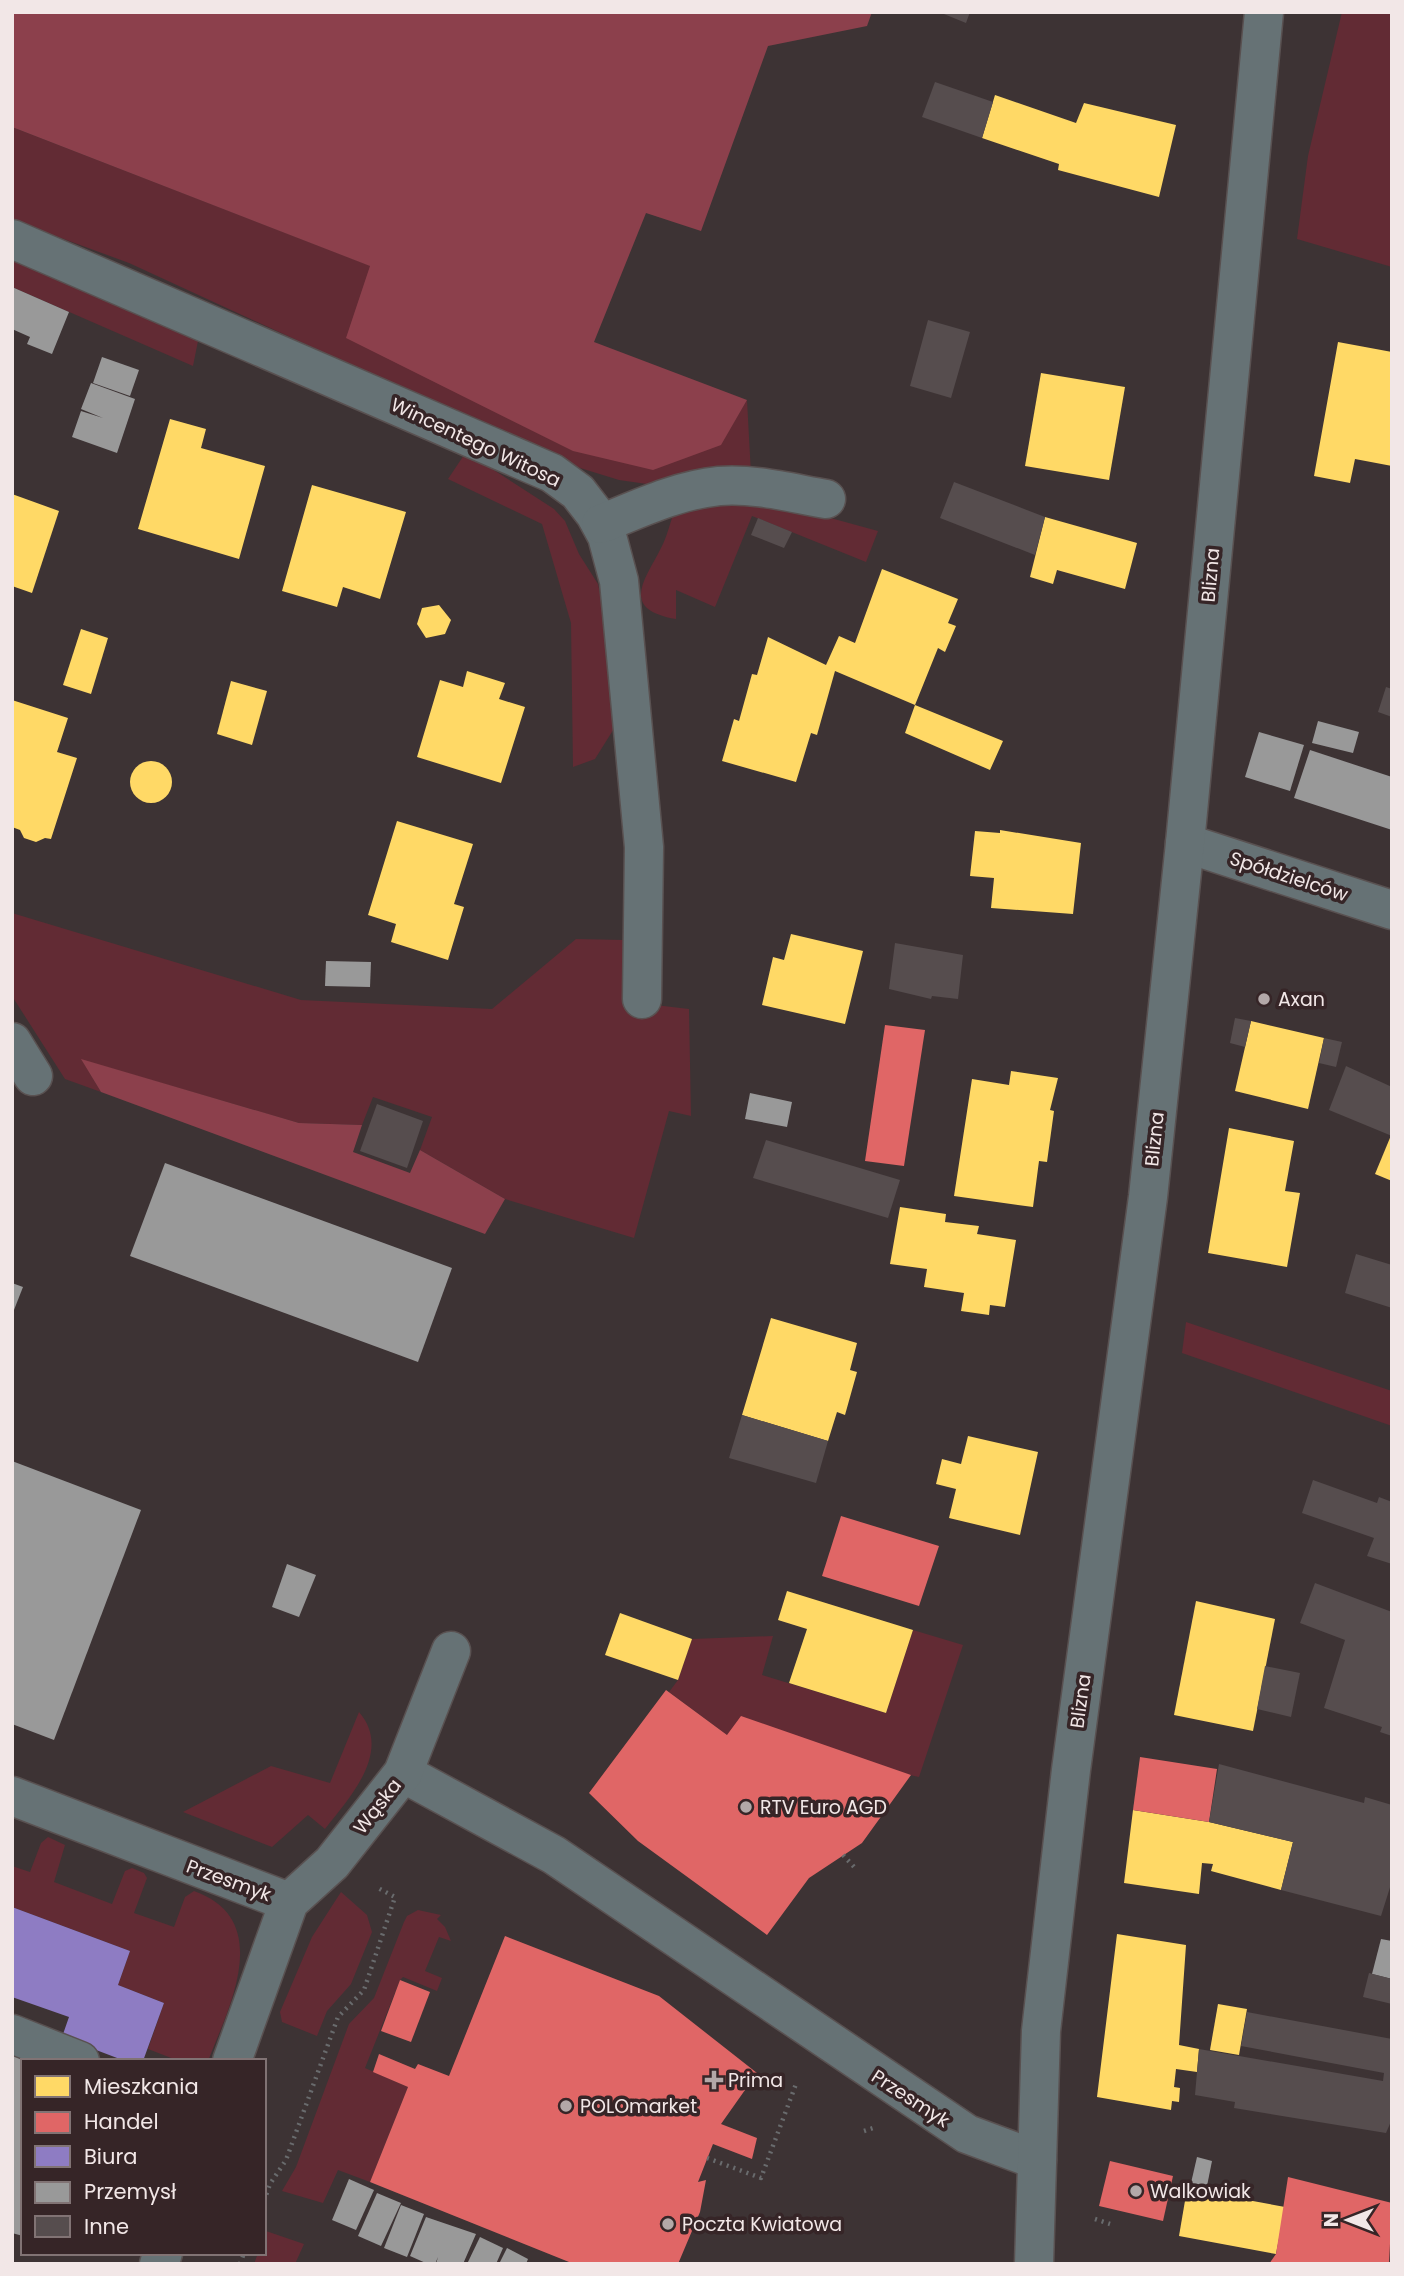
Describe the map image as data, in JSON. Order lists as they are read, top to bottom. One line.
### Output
{"streets":{"street":["Wincentego Witosa","Blizna","Spółdzielców","Wąska","Przesmyk"]},"crossings":[["Blizna","Spółdzielców"],["Blizna","Przesmyk"],["Wąska","Przesmyk"]],"places":{"other":["Axan","RTV Euro AGD","POLOmarket","Walkowiak","Poczta Kwiatowa"],"health":["Prima"]},"legend":["Mieszkania","Handel","Biura","Przemysł","Inne"],"north":"left"}
